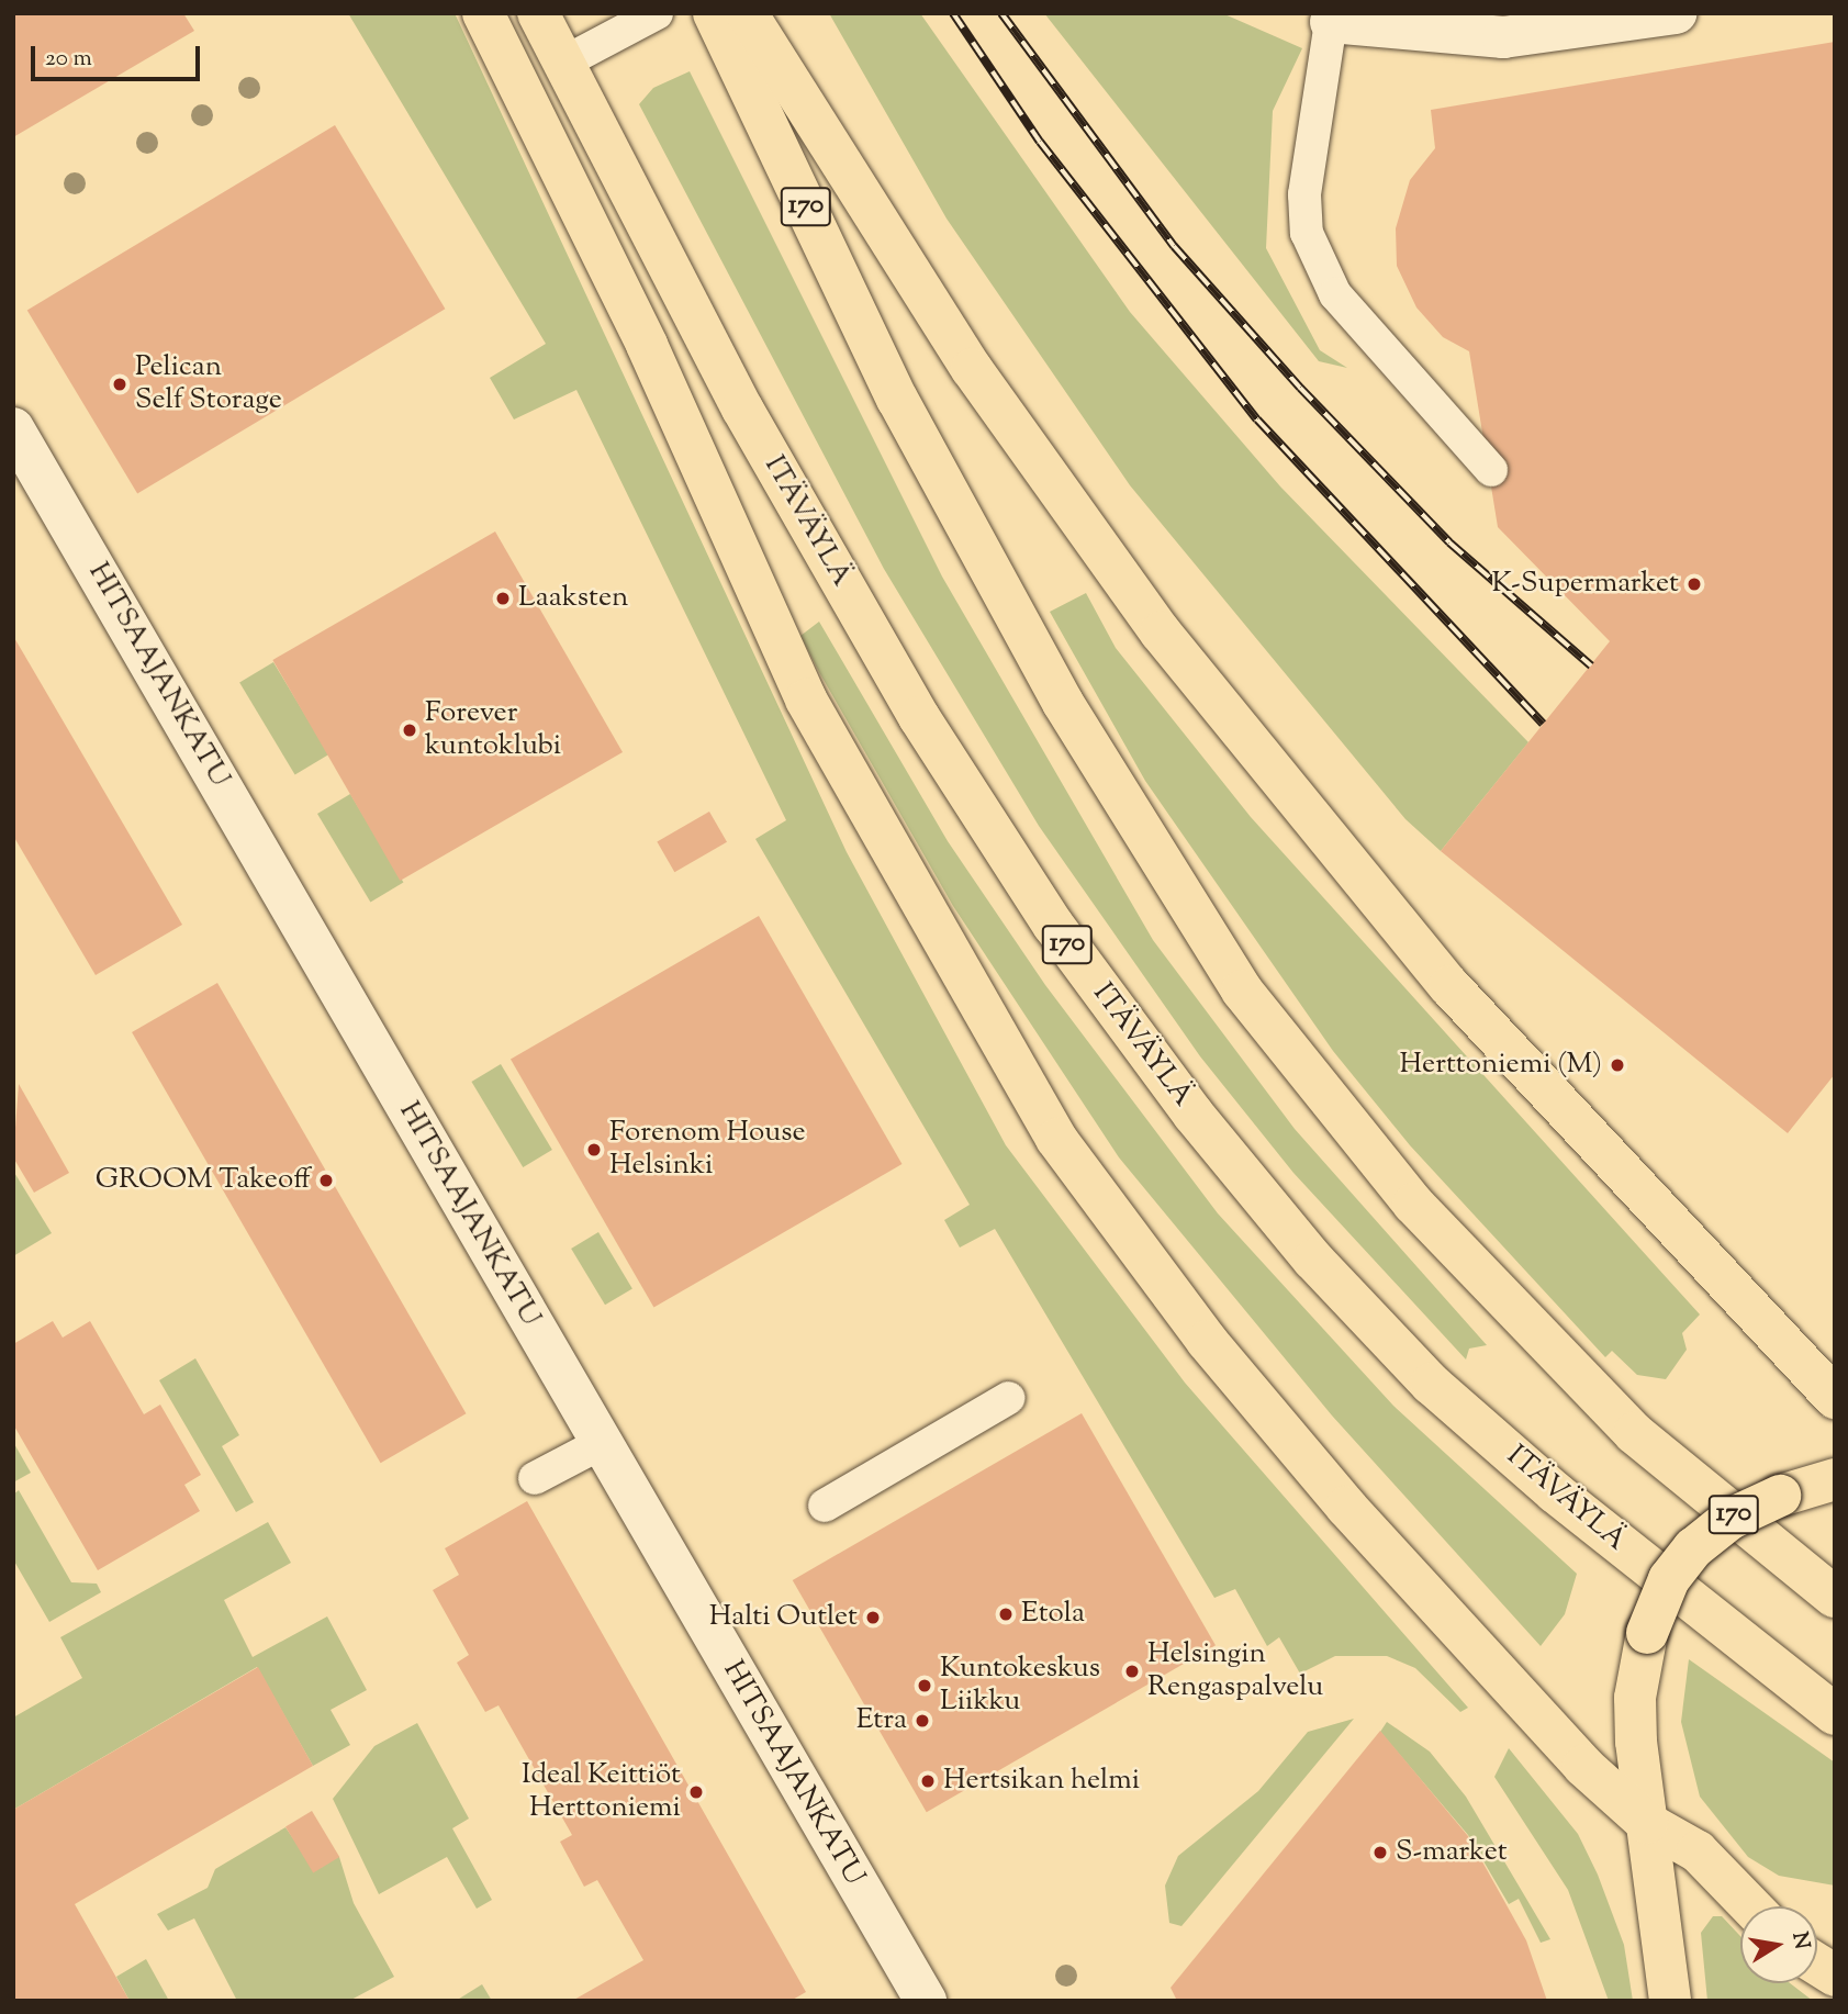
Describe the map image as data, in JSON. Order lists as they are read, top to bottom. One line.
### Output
{"streets":{"main road":["170","ITÄVÄYLÄ"],"street":["HITSAAJANKATU"]},"places":["Pelican Self Storage","K-Supermarket","Laaksten","Forever kuntoklubi","Herttoniemi (M)","Forenom House Helsinki","GROOM Takeoff","Etola","Halti Outlet","Helsingin Rengaspalvelu","Kuntokeskus Liikku","Etra","Hertsikan helmi","Ideal Keittiöt Herttoniemi","S-market"],"scale_bar":"20 m","north":"right"}
